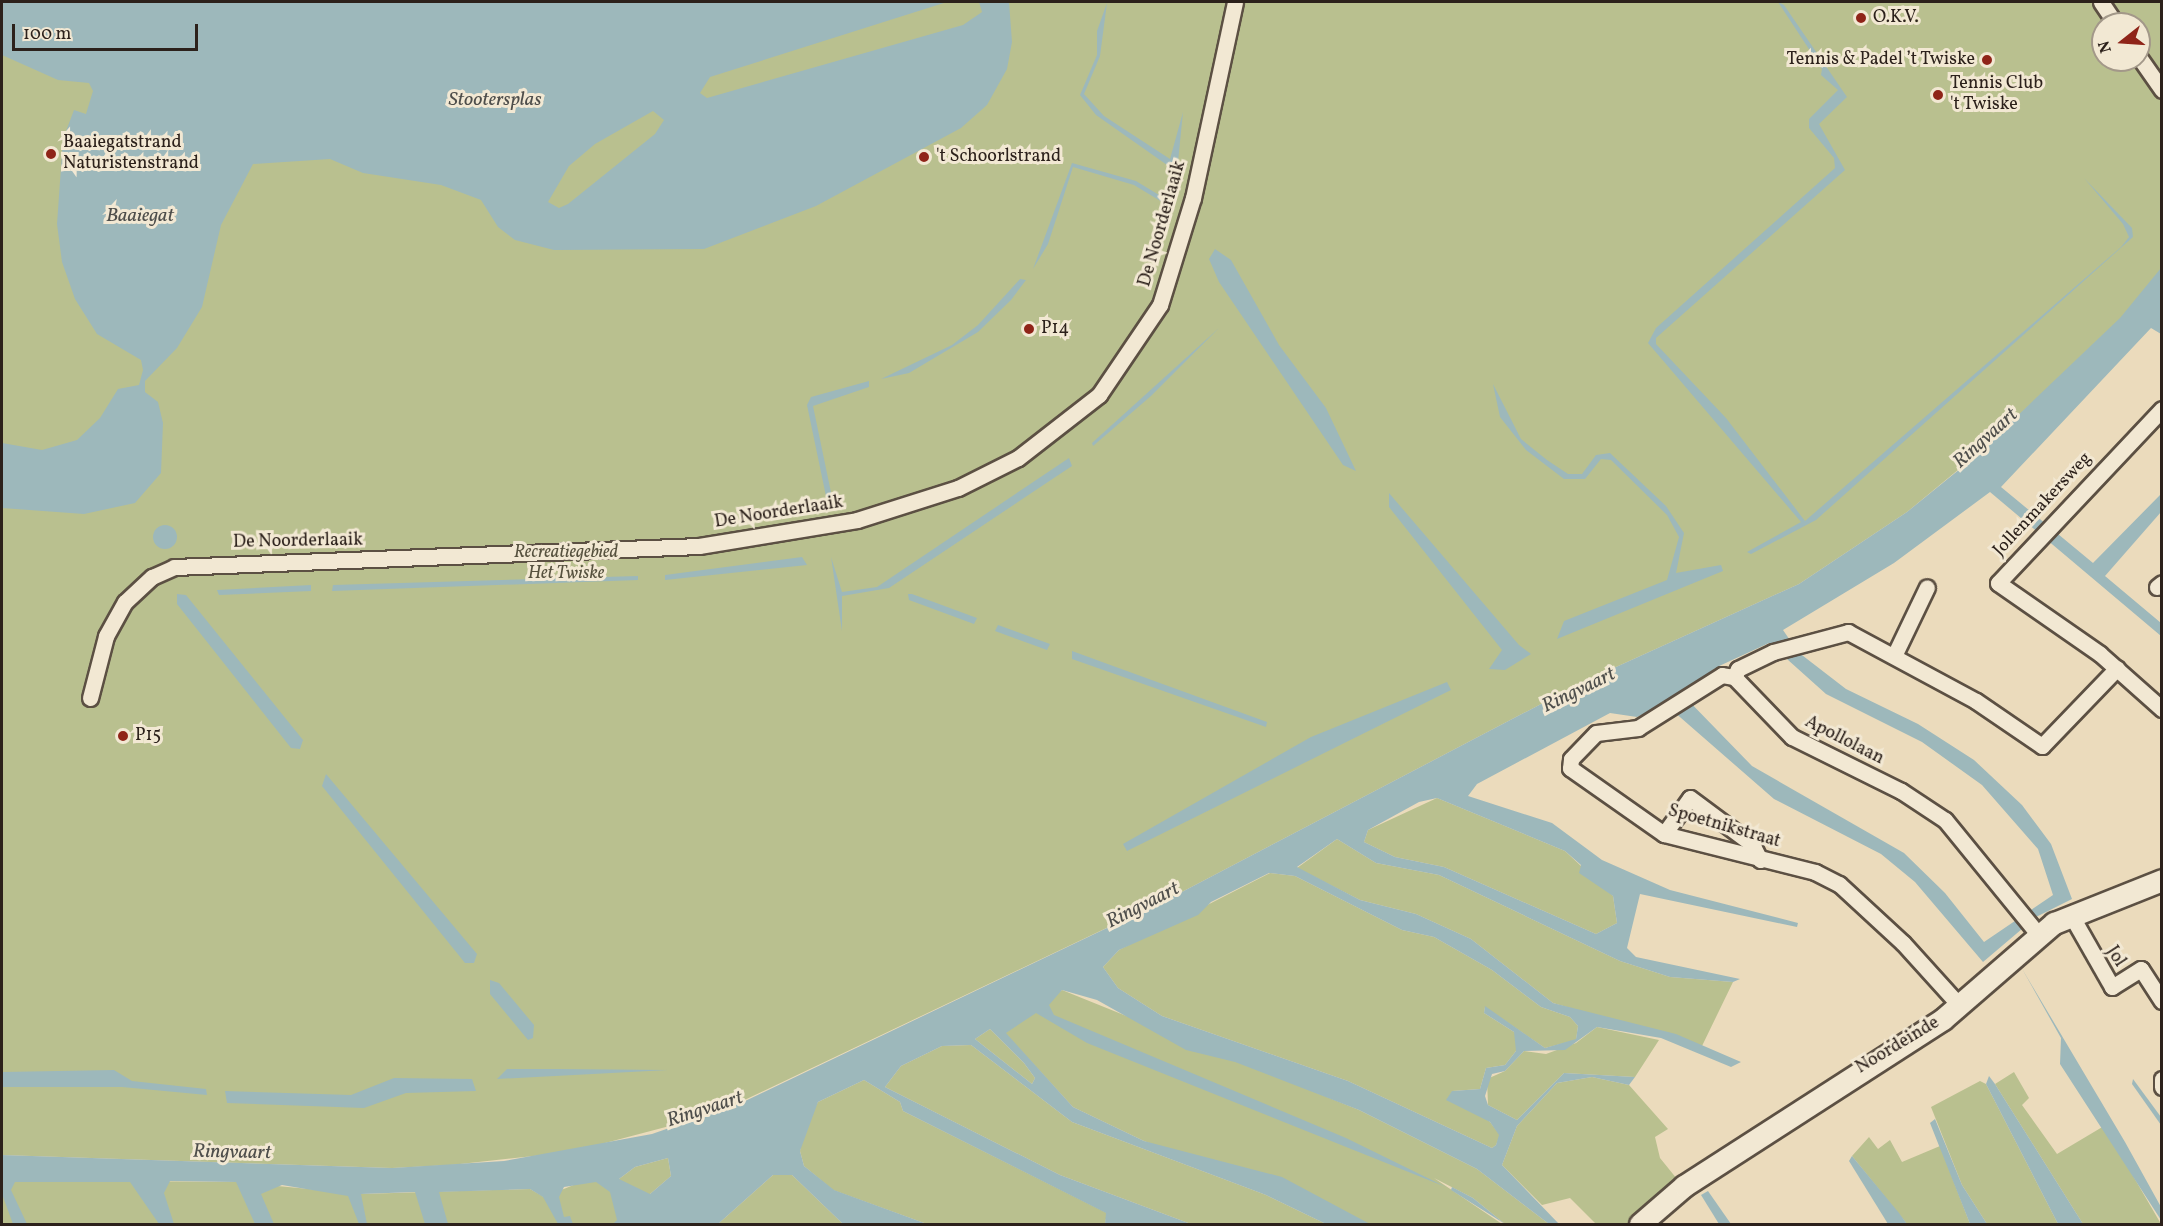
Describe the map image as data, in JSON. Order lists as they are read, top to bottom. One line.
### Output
{"streets":{"street":["De Noorderlaaik","Jollenmakersweg","Apollolaan","Spoetnikstraat","Jol","Noordeinde"]},"crossings":[["Apollolaan","Spoetnikstraat"],["Apollolaan","Noordeinde"],["Spoetnikstraat","Noordeinde"],["Jol","Noordeinde"]],"water":["Stootersplas","Baaiegat","Ringvaart"],"parks":["Recreatiegebied Het Twiske"],"places":["O.K.V.","Tennis & Padel ’t Twiske","Tennis Club 't Twiske","Baaiegatstrand Naturistenstrand","'t Schoorlstrand","P14","P15"],"scale_bar":"100 m","north":"left"}
